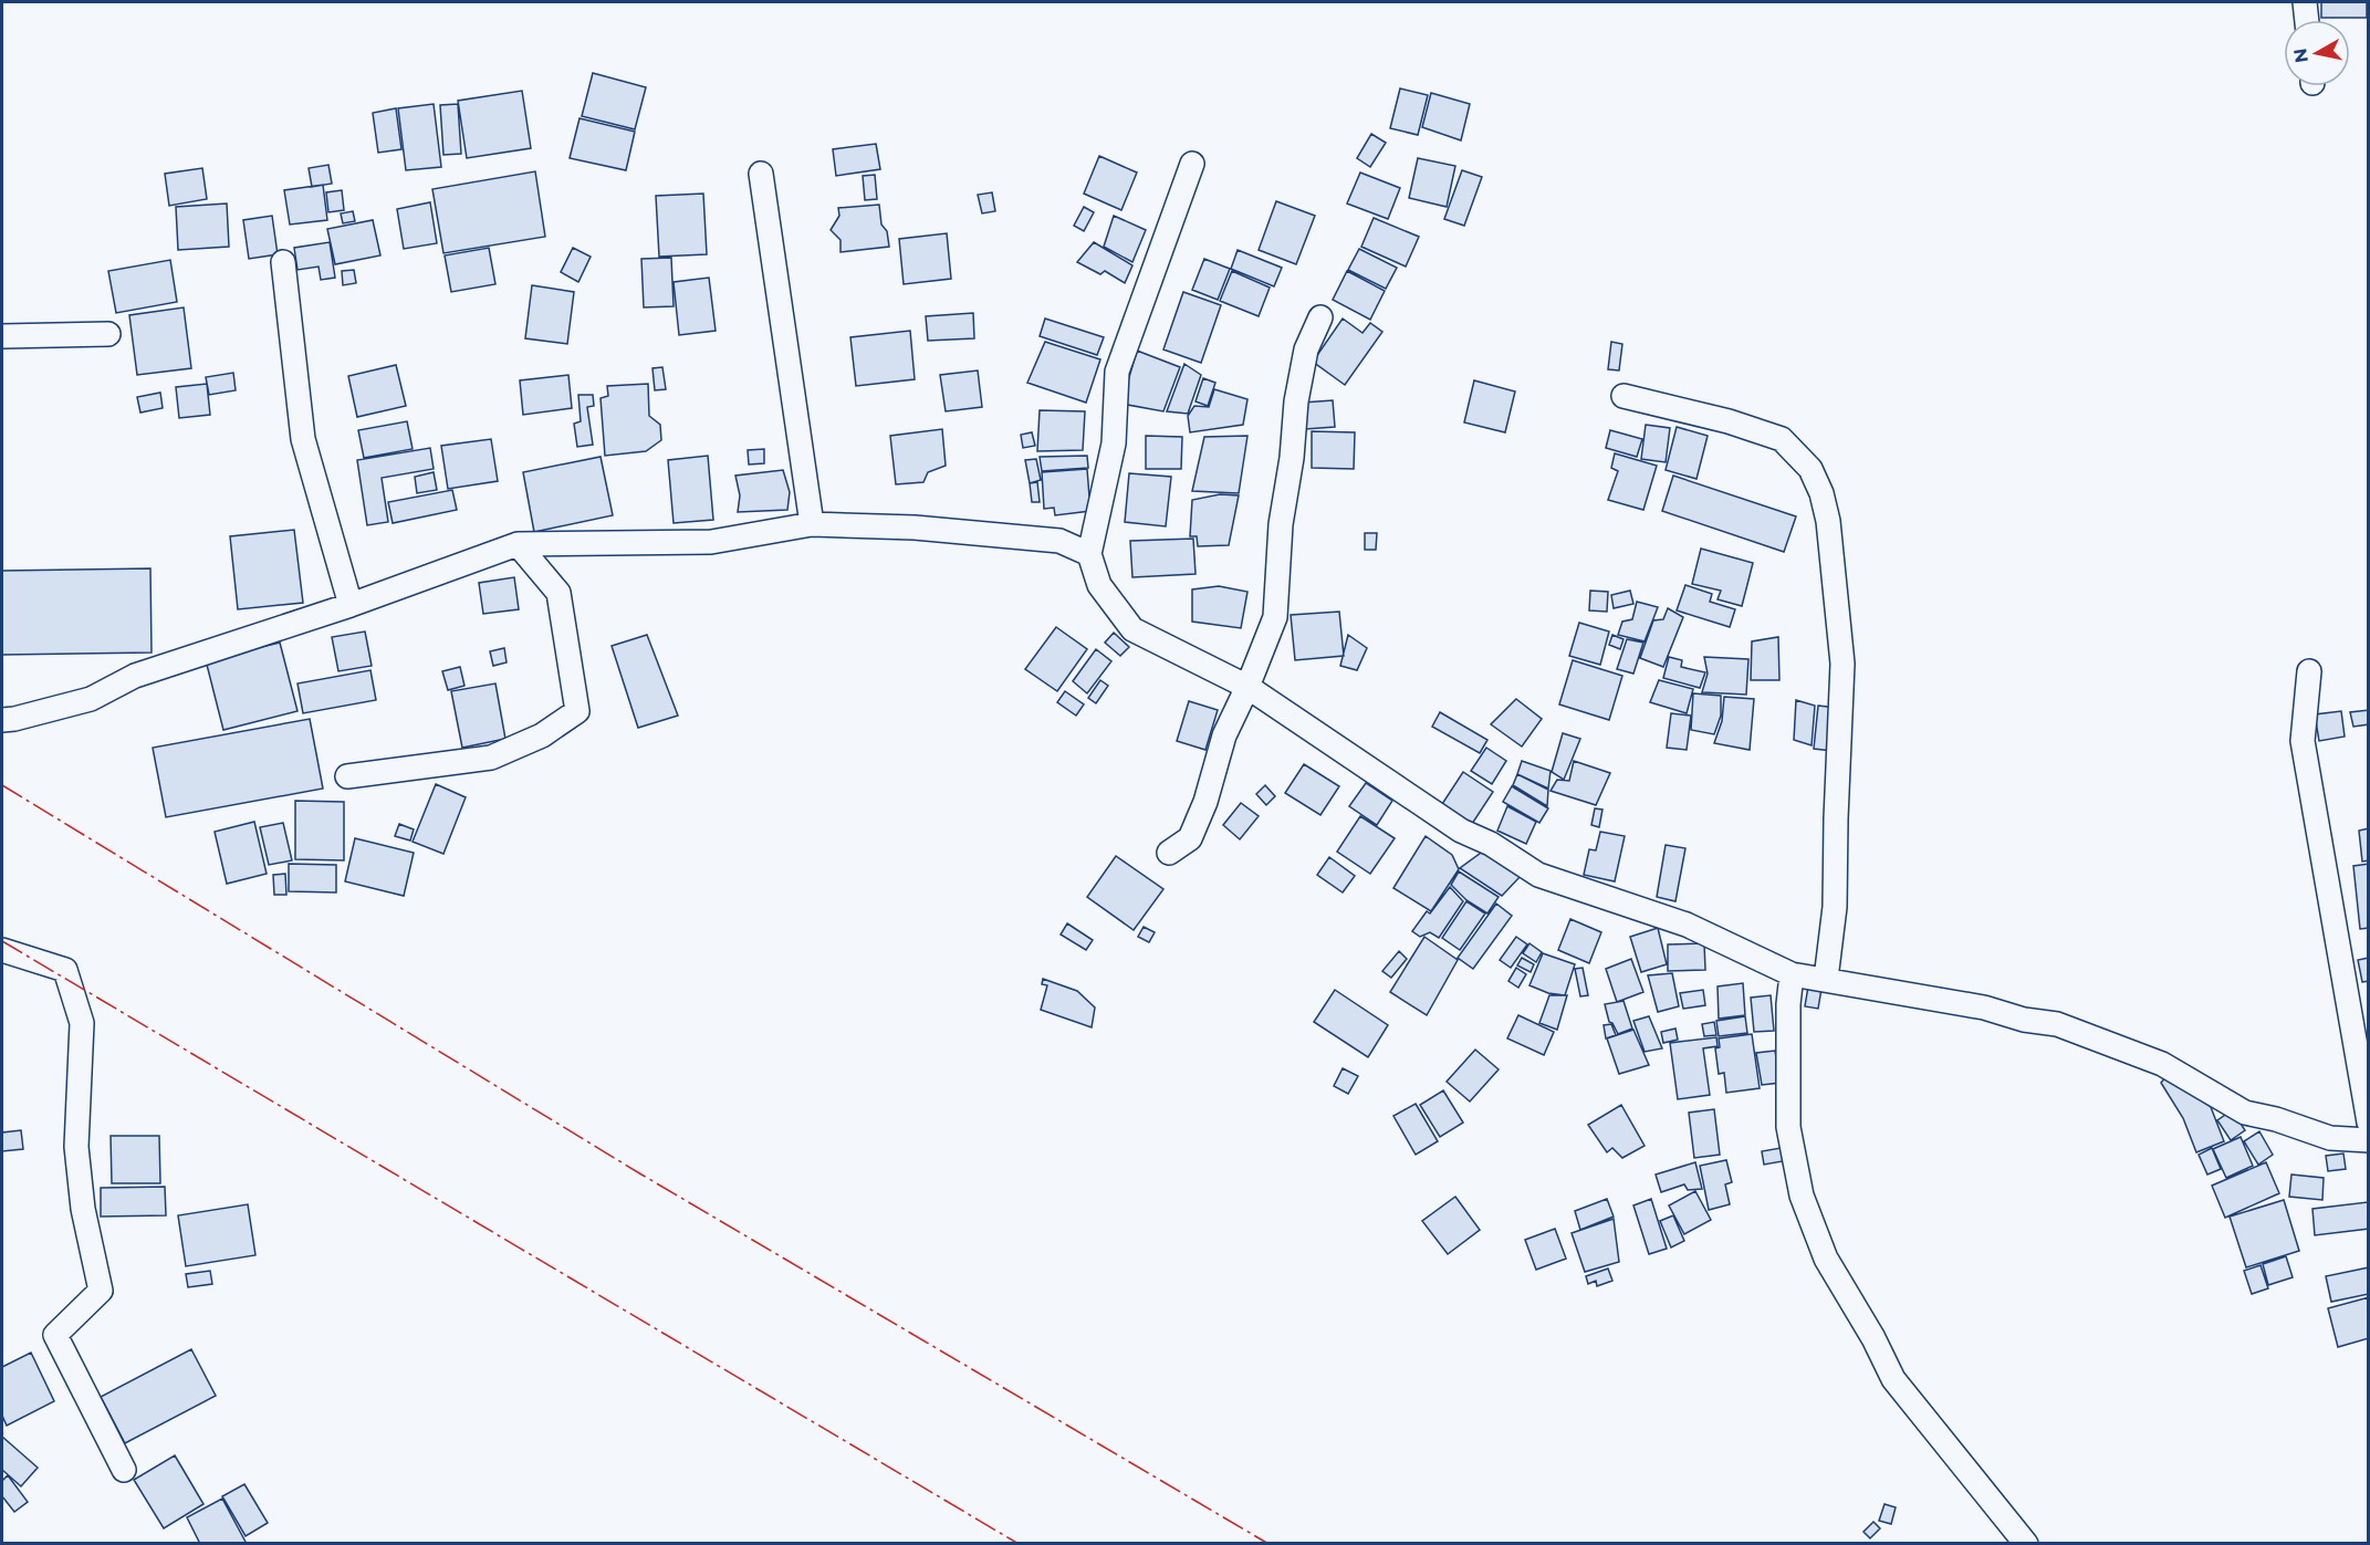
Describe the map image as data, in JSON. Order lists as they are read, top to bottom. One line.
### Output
{"north":"left"}
